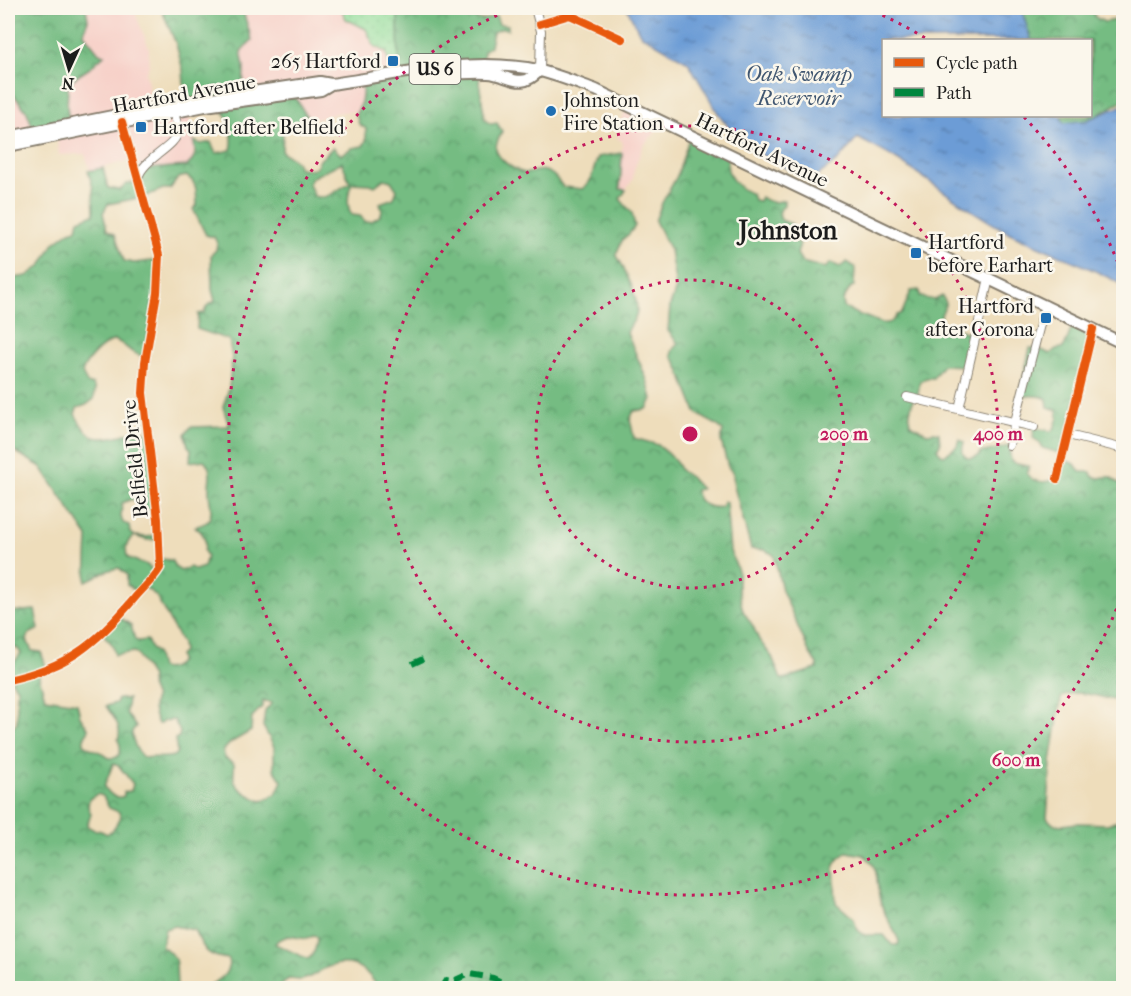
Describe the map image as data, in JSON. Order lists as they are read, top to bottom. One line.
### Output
{"streets":{"highway":["US 6","Hartford Avenue"],"street":["Belfield Drive"]},"crossings":[["Hartford Avenue","Belfield Drive"]],"districts":["Johnston"],"water":["Oak Swamp Reservoir"],"places":{"transit":["265 Hartford","Hartford after Belfield","Hartford before Earhart","Hartford after Corona"],"other":["Johnston Fire Station"]},"legend":["Cycle path","Path"],"north":"bottom","rings":["200 m","400 m","600 m"]}
